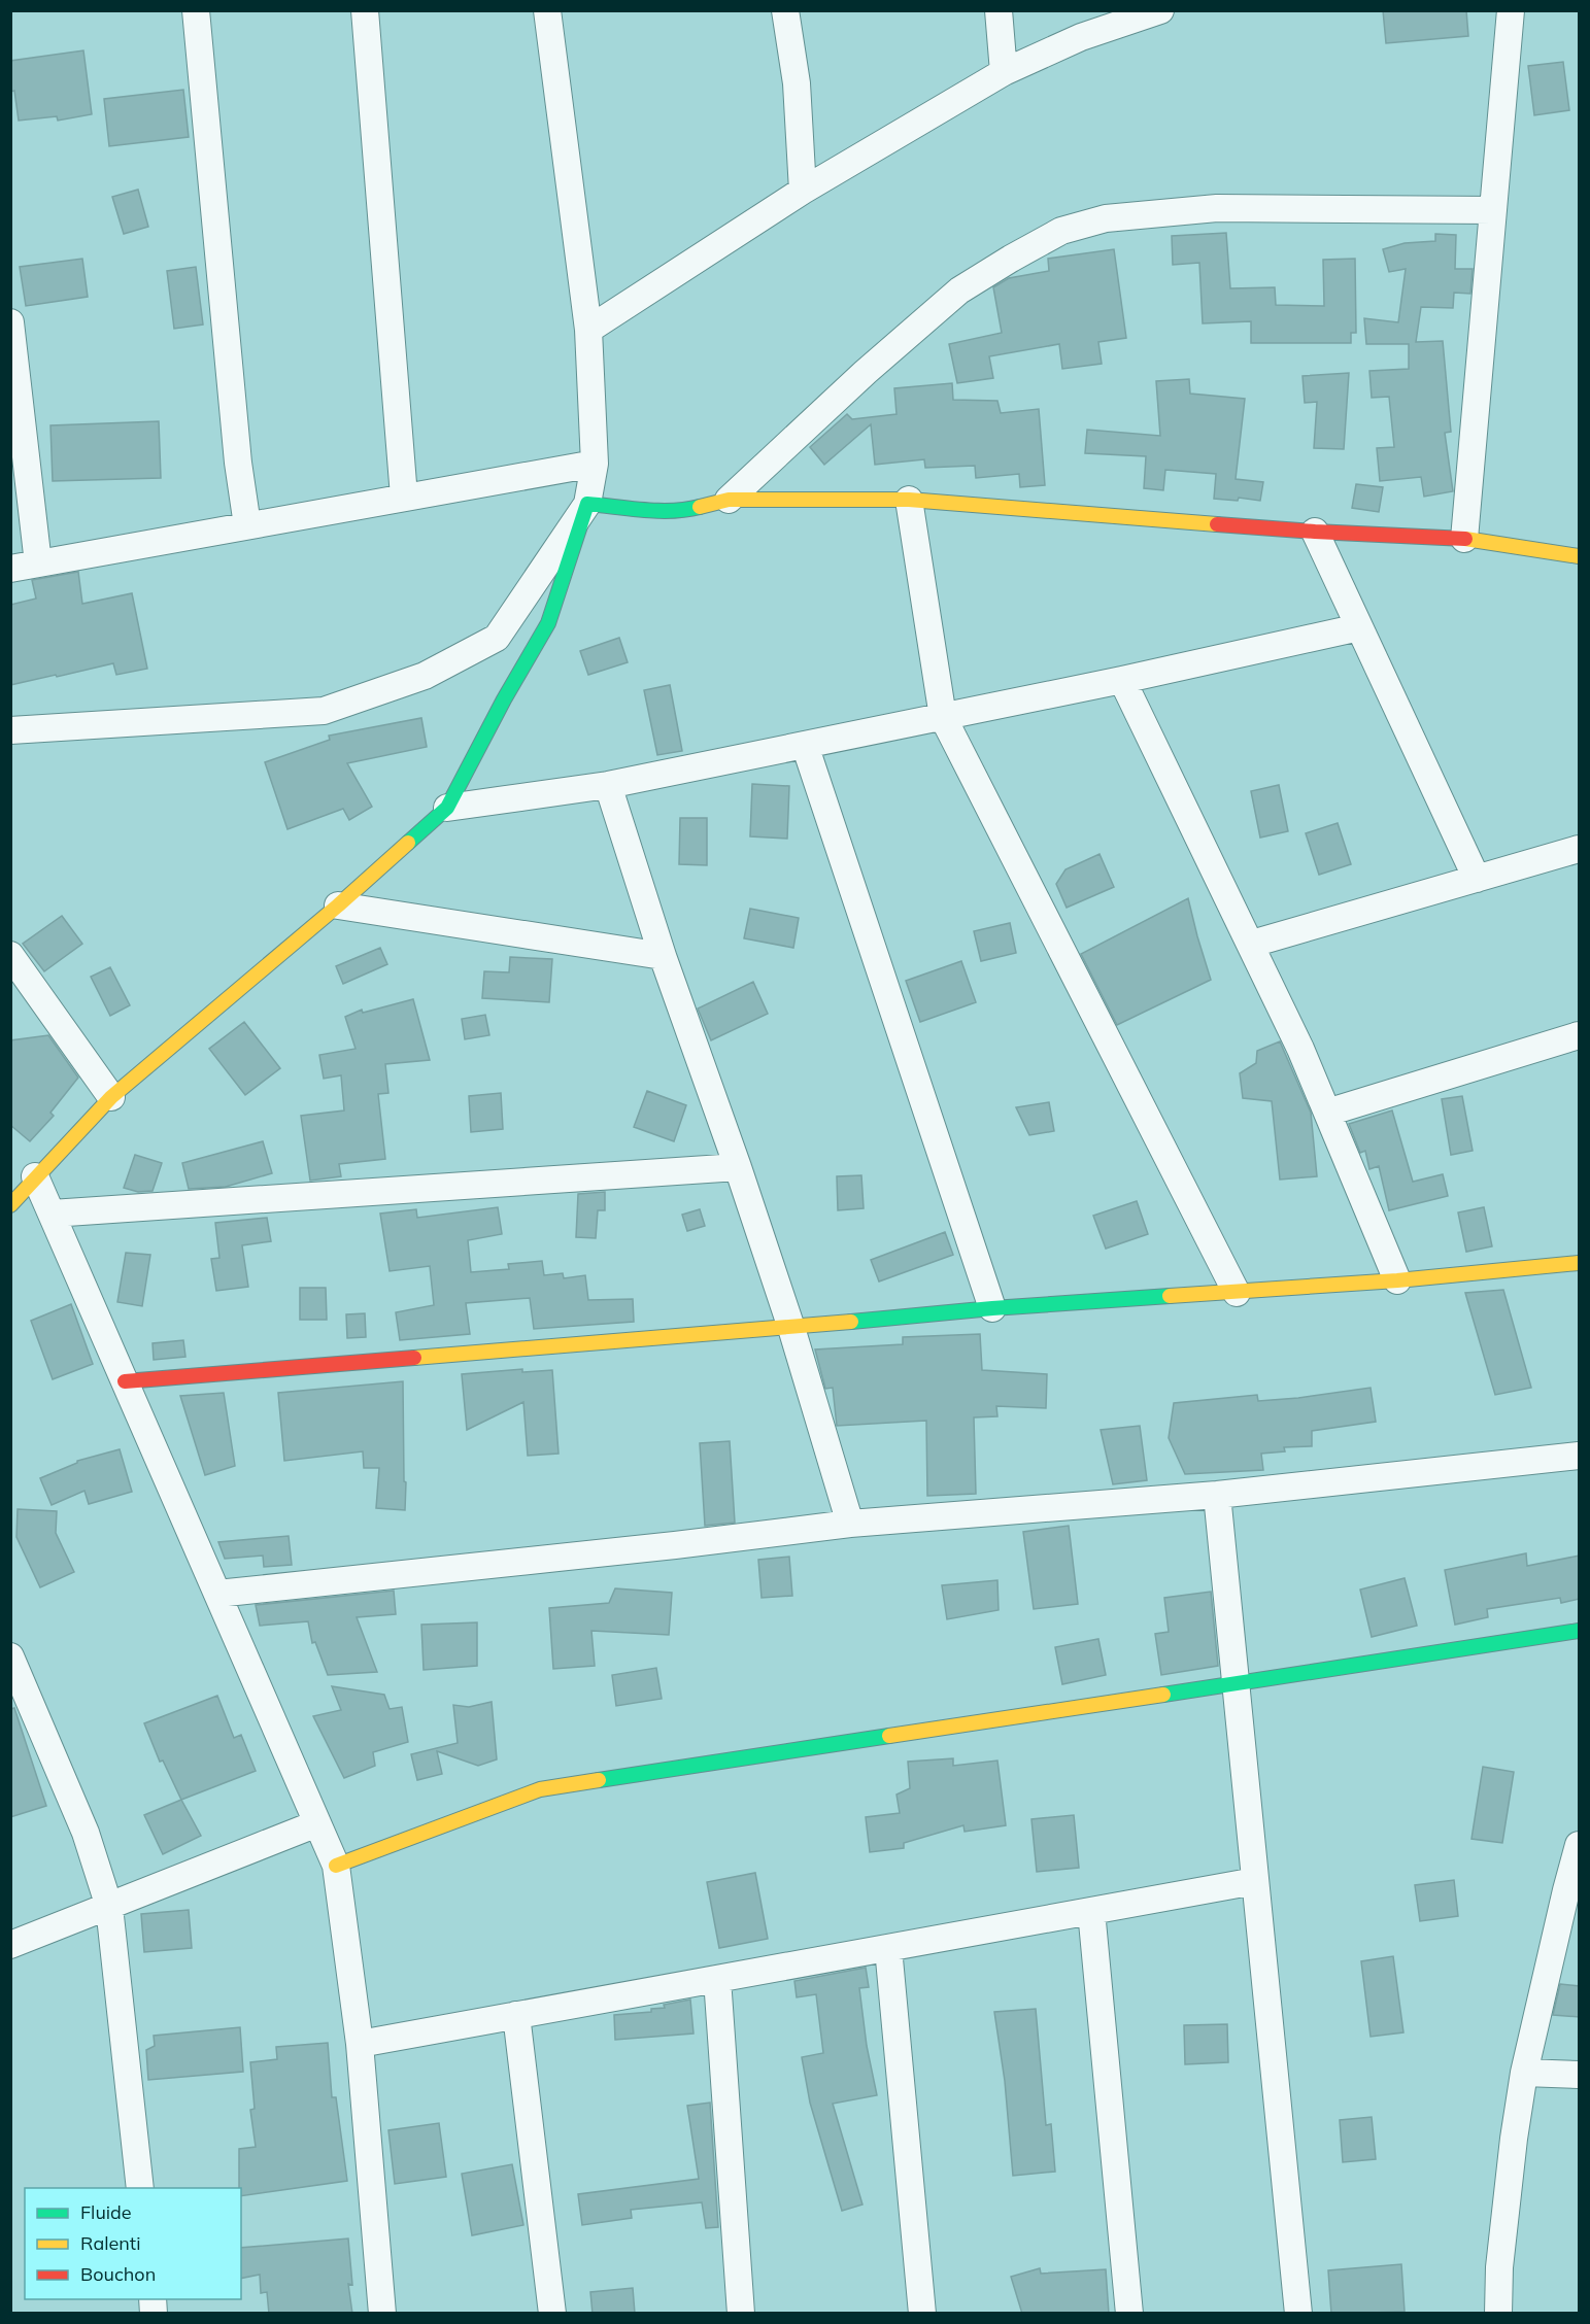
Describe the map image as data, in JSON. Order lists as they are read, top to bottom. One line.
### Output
{"legend":["Fluide","Ralenti","Bouchon"]}
